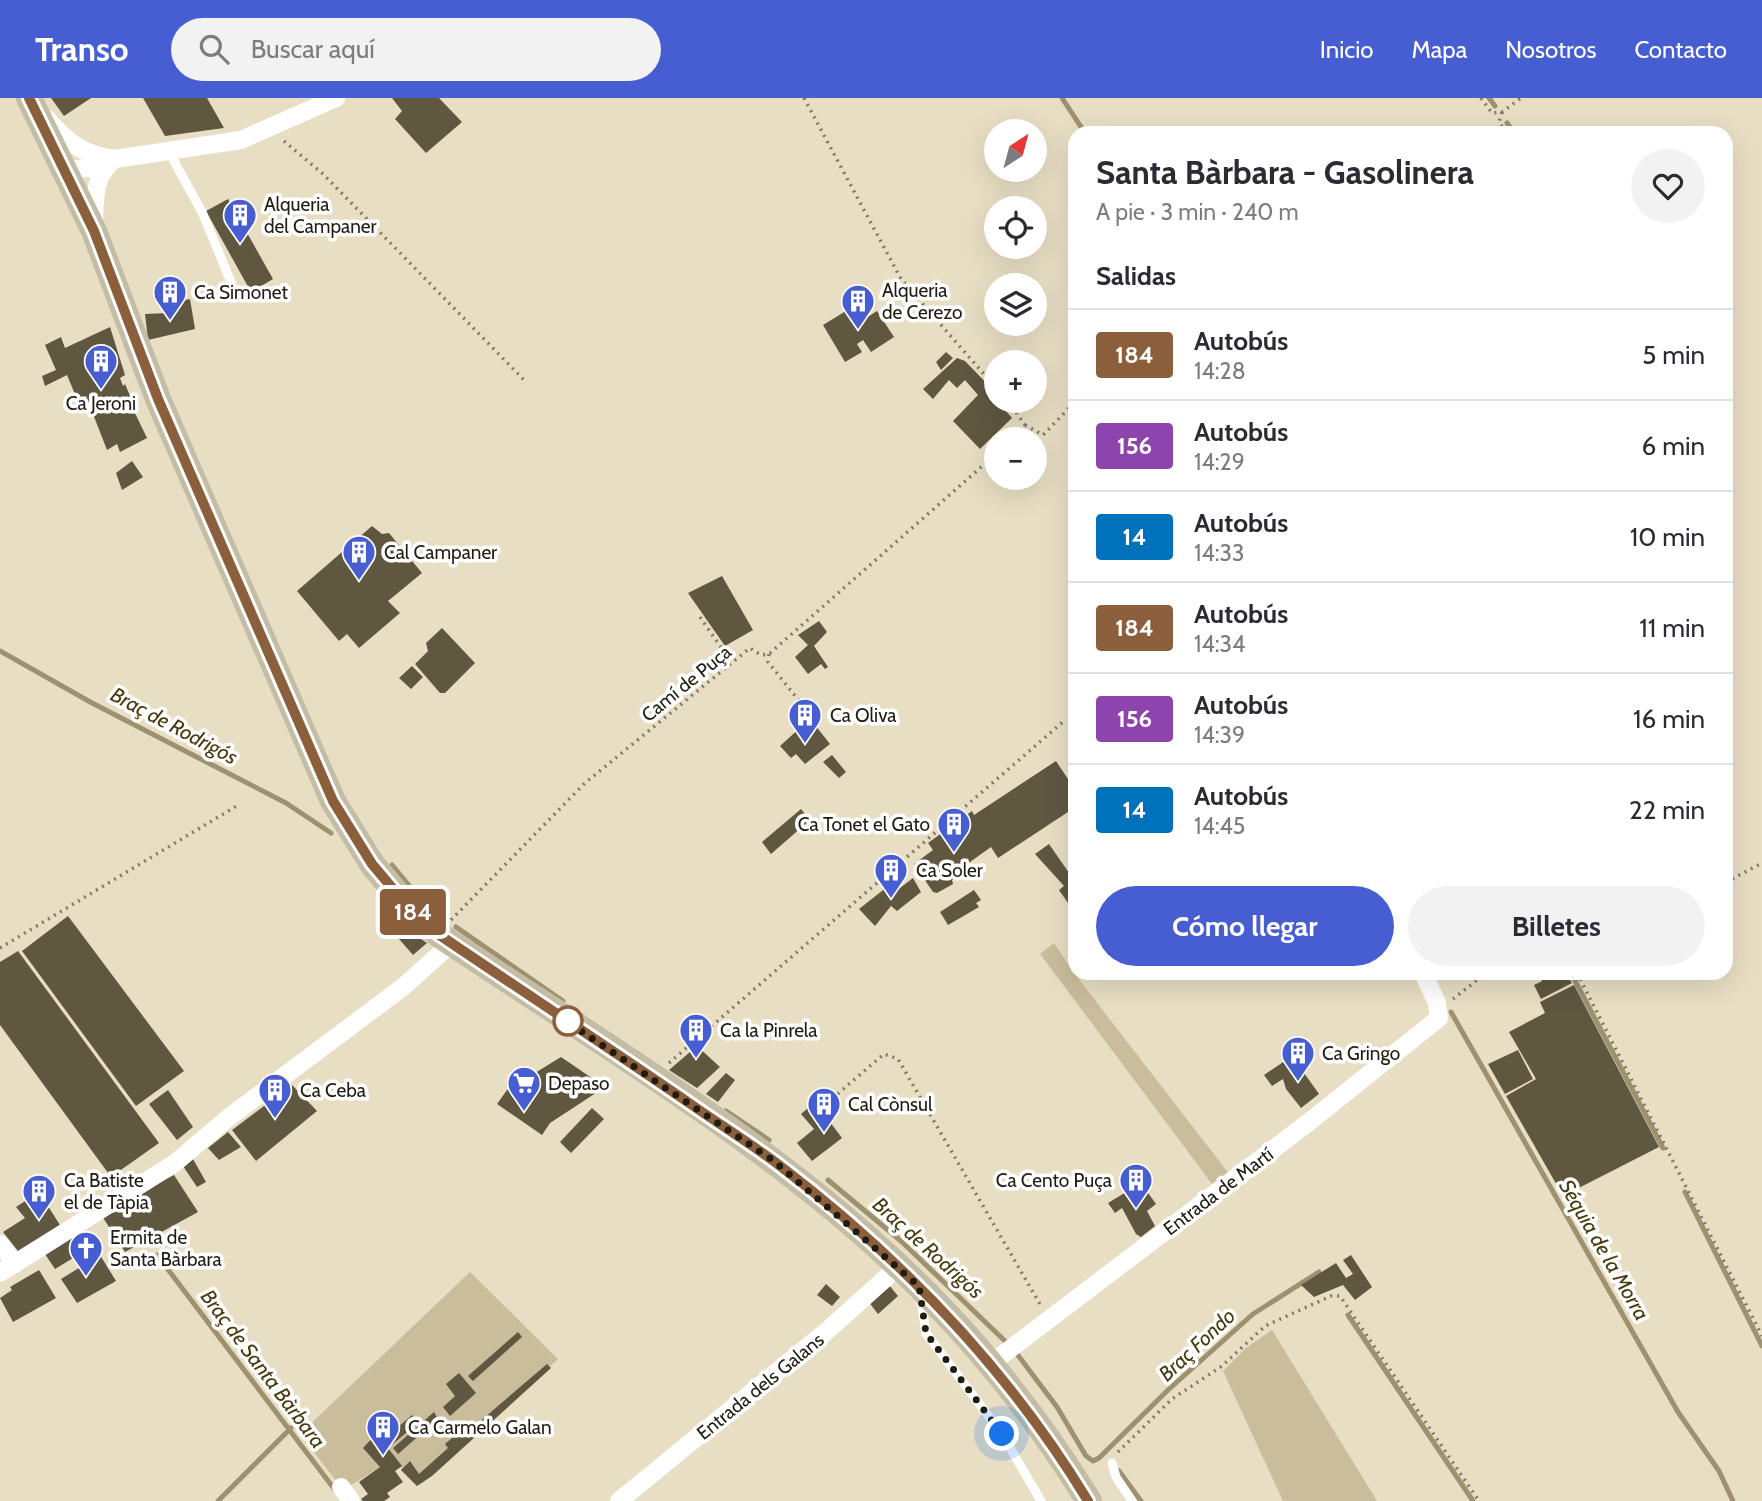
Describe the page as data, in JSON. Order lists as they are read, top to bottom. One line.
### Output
{"streets":{"street":["Entrada de Martí","Entrada dels Galans"],"path":["Camí de Puça"]},"water":["Braç de Rodrigós","Séquia de la Morra","Braç Fondo","Braç de Santa Bàrbara"],"places":{"building":["Alqueria del Campaner","Ca Simonet","Alqueria de Cerezo","Ca Jeroni","Cal Campaner","Ca Oliva","Ca Tonet el Gato","Ca Soler","Ca la Pinrela","Ca Gringo","Ca Ceba","Cal Cònsul","Ca Cento Puça","Ca Batiste el de Tàpia","Ca Carmelo Galan"],"supermarket":["Depaso"],"church":["Ermita de Santa Bàrbara"]},"lines":["bus line 184"],"north":"top right","page":{"header":"Transo","search":"Buscar aquí","nav":["Inicio","Mapa","Nosotros","Contacto"],"on_map":"184","map_buttons":["+","−"],"heading":[["Santa Bàrbara - Gasolinera","A pie · 3 min · 240 m"],"Salidas"],"list":[{"mark":"184","name":"Autobús","note":"14:28","value":"5 min"},{"mark":"156","name":"Autobús","note":"14:29","value":"6 min"},{"mark":"14","name":"Autobús","note":"14:33","value":"10 min"},{"mark":"184","name":"Autobús","note":"14:34","value":"11 min"},{"mark":"156","name":"Autobús","note":"14:39","value":"16 min"},{"mark":"14","name":"Autobús","note":"14:45","value":"22 min"}],"buttons":["Cómo llegar","Billetes"]}}
